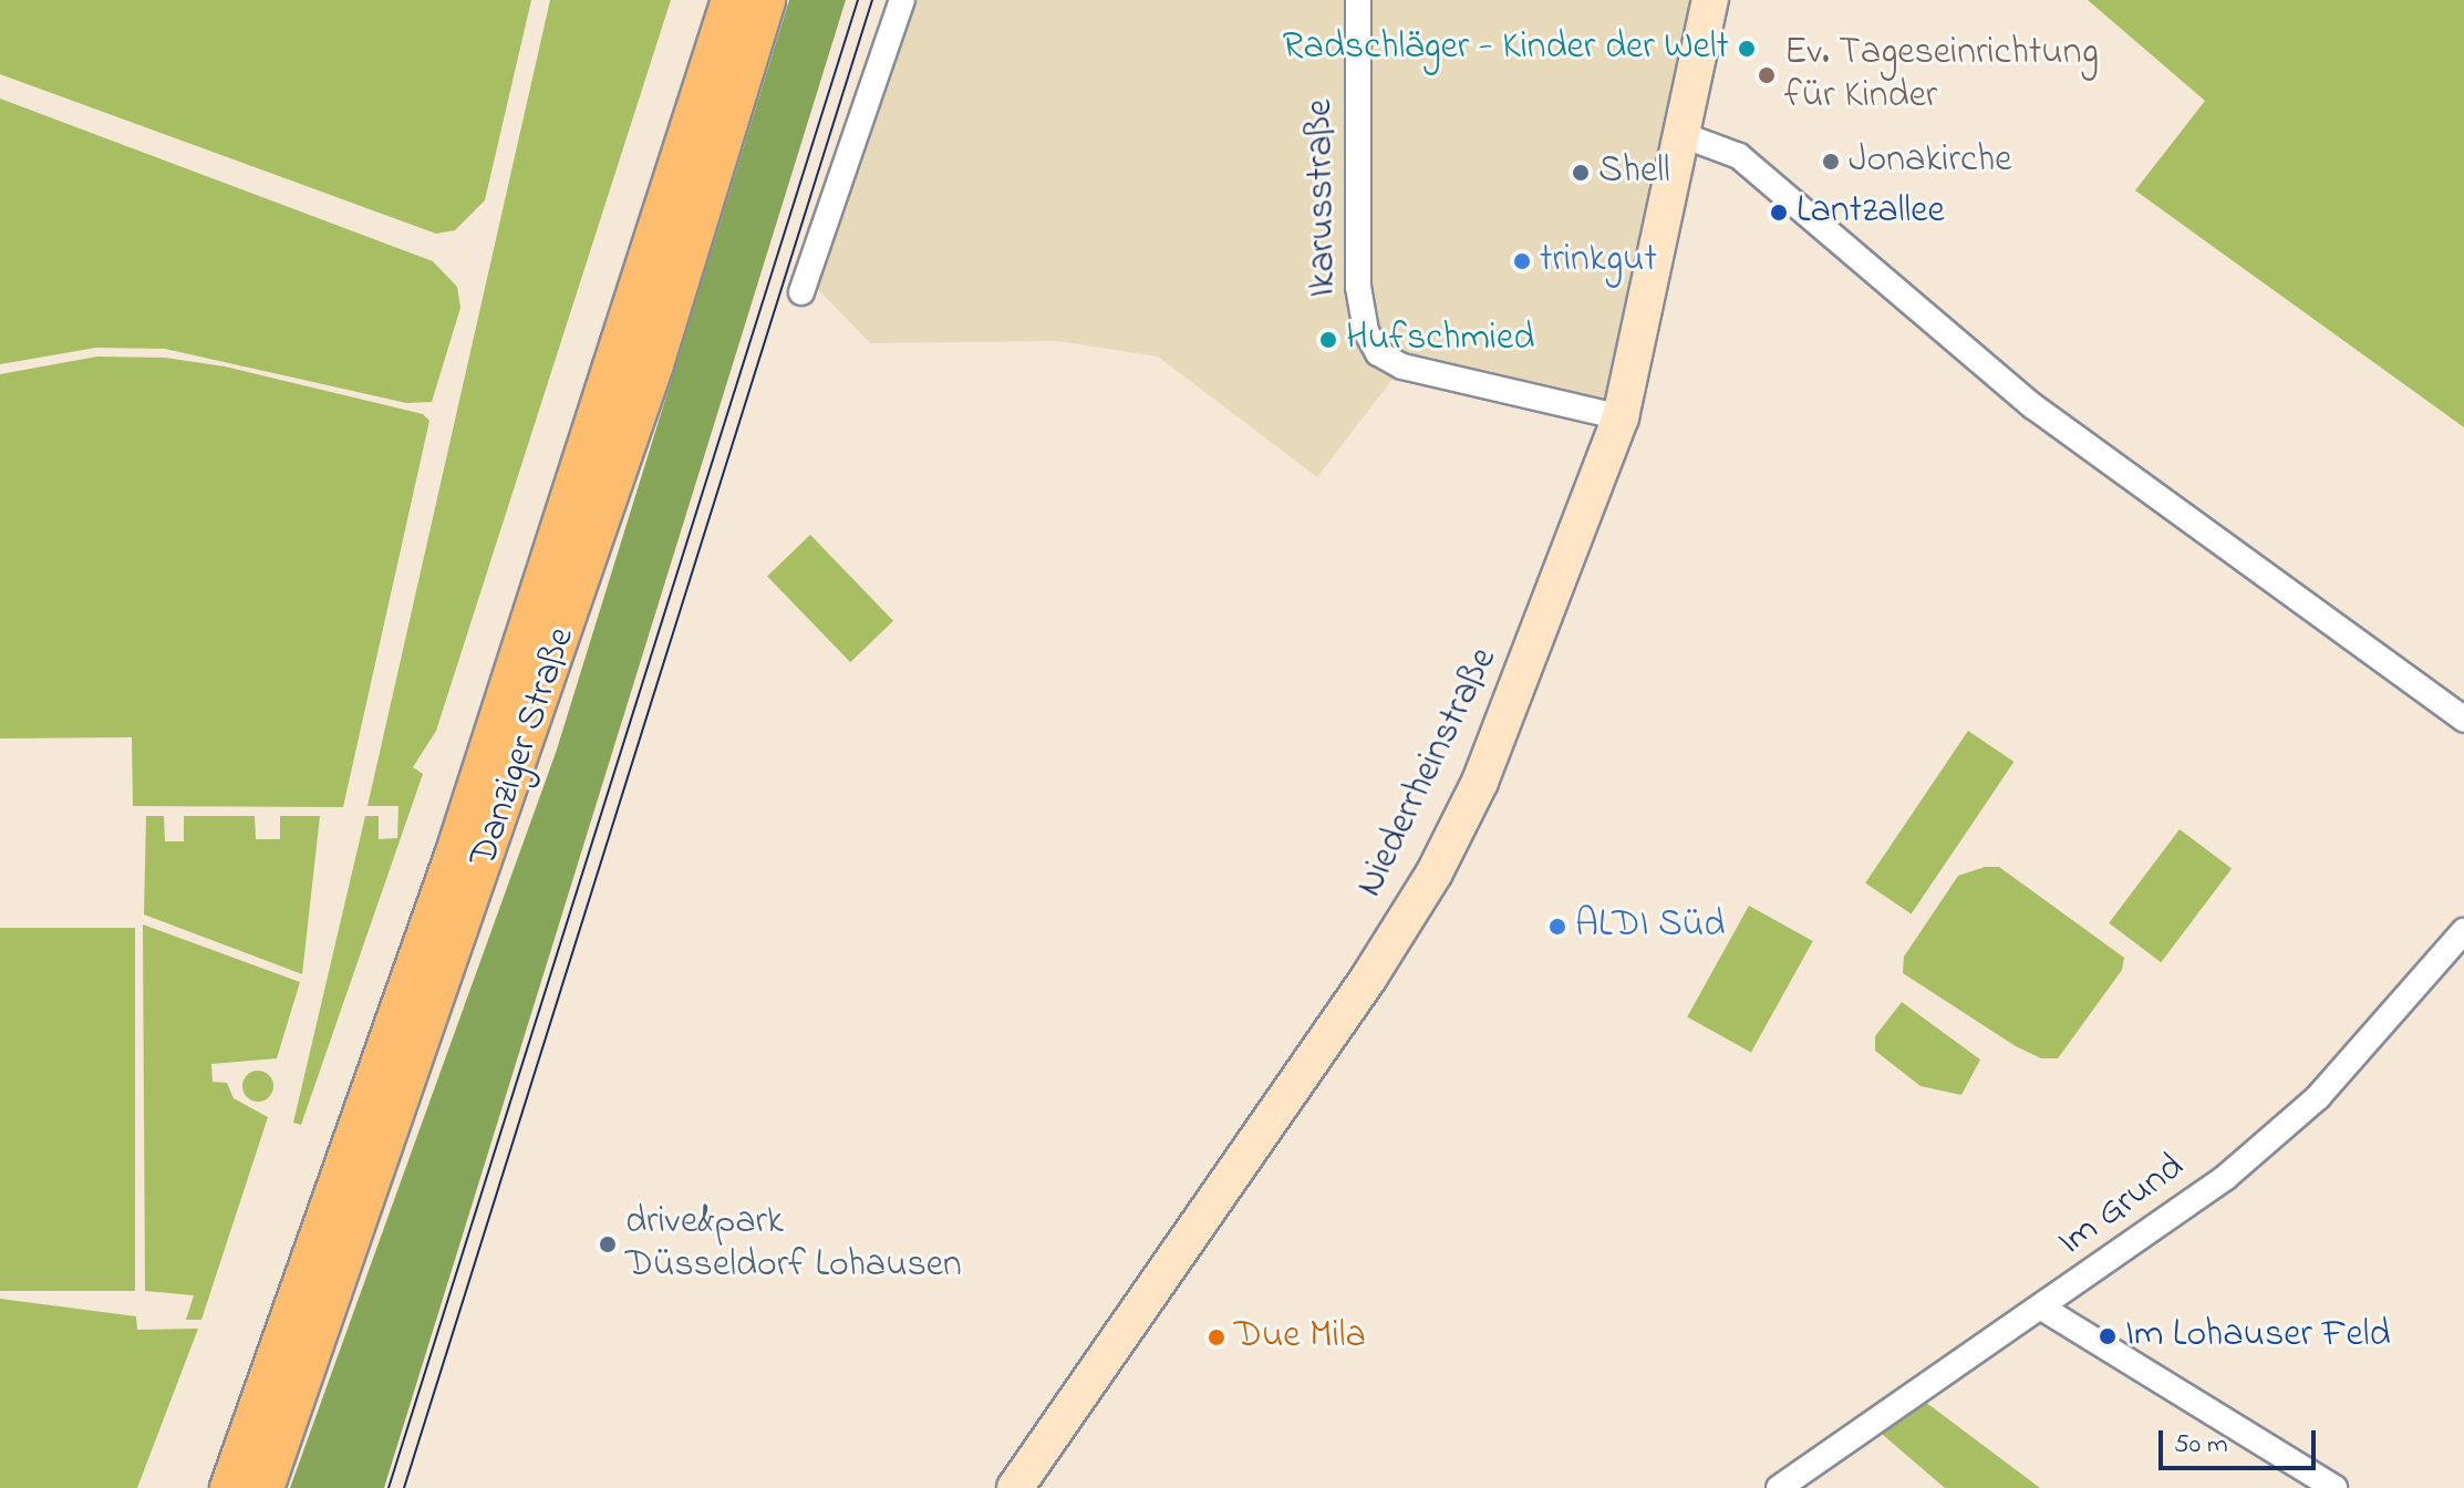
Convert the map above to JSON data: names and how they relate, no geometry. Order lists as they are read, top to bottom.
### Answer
{
  "streets": {
    "main road": ["Danziger Straße"],
    "street": ["Ikarusstraße", "Niederrheinstraße", "Im Grund"]
  },
  "crossings": [
    ["Ikarusstraße", "Niederrheinstraße"]
  ],
  "places": [
    "Radschläger - Kinder der Welt",
    "Ev. Tageseinrichtung für Kinder",
    "Jonakirche",
    "Shell",
    "Lantzallee",
    "trinkgut",
    "Hufschmied",
    "ALDI Süd",
    "drive&park Düsseldorf Lohausen",
    "Im Lohauser Feld",
    "Due Mila"
  ],
  "scale_bar": "50 m"
}
